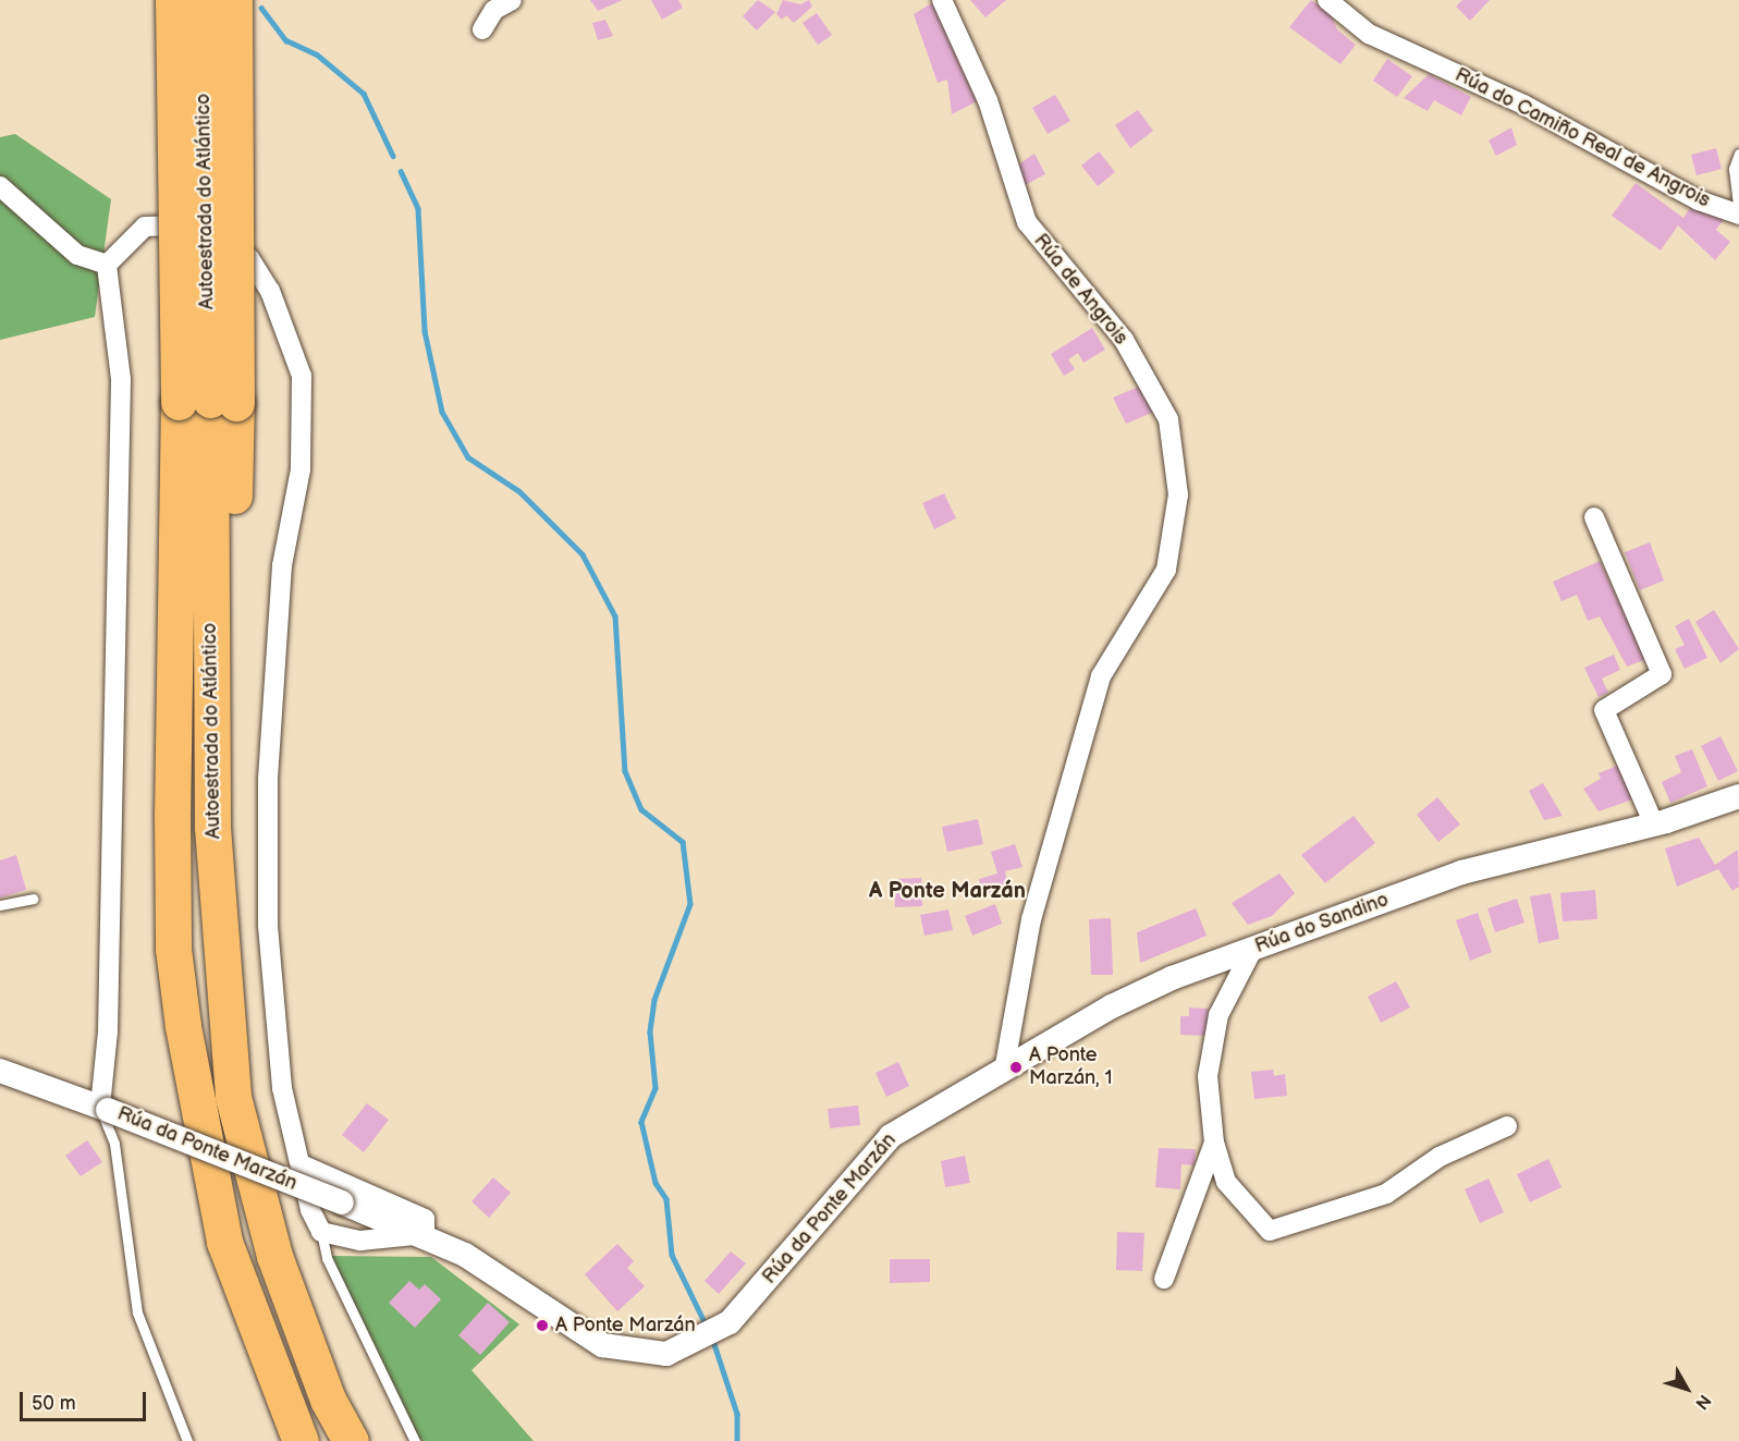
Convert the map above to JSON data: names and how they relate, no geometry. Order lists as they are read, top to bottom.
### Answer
{
  "streets": {
    "highway": ["Autoestrada do Atlántico"],
    "street": [
      "Rúa do Camiño Real de Angrois",
      "Rúa de Angrois",
      "Rúa do Sandino",
      "Rúa da Ponte Marzán"
    ]
  },
  "crossings": [
    ["Rúa de Angrois", "Rúa do Sandino"],
    ["Rúa de Angrois", "Rúa da Ponte Marzán"],
    ["Rúa do Sandino", "Rúa da Ponte Marzán"]
  ],
  "districts": ["A Ponte Marzán"],
  "places": ["A Ponte Marzán, 1", "A Ponte Marzán"],
  "scale_bar": "50 m",
  "north": "bottom right"
}
